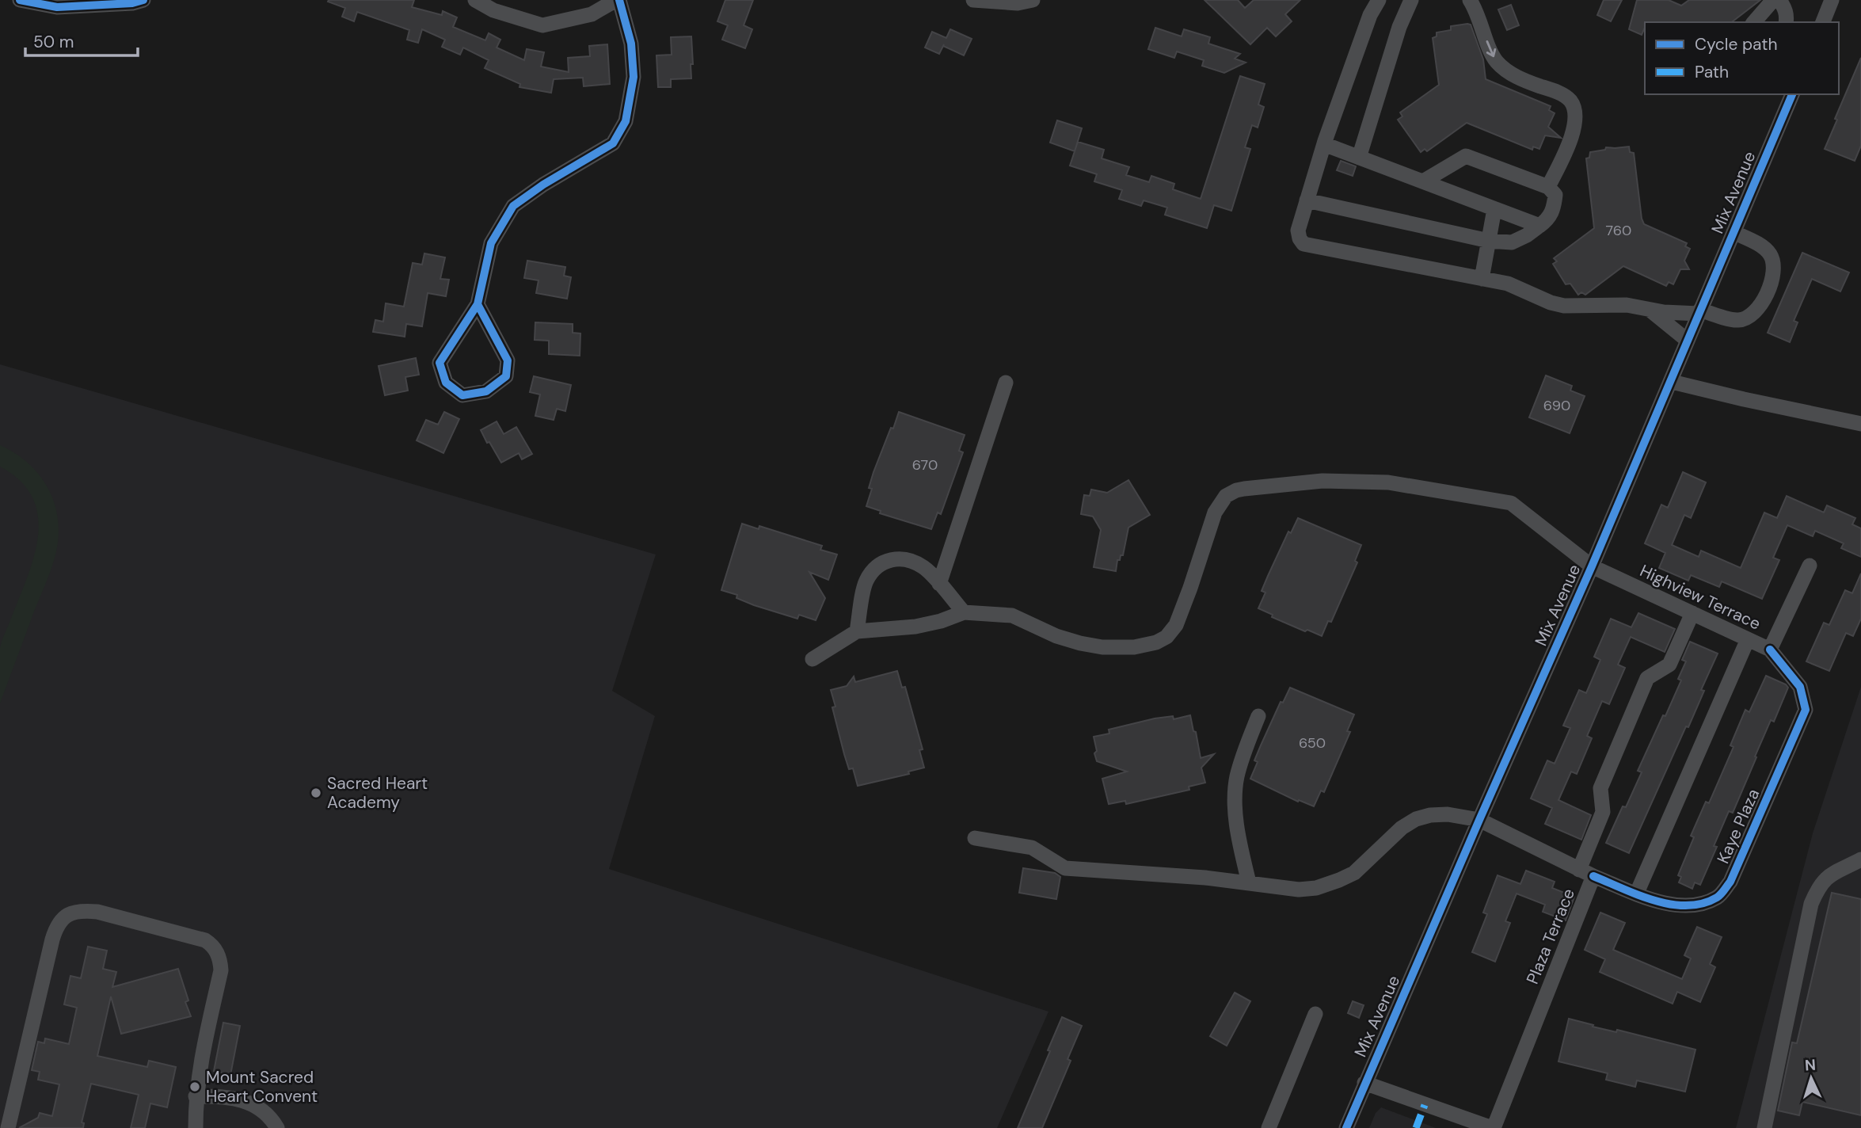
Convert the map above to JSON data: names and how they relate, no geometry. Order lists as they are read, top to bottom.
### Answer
{
  "streets": {
    "street": [
      "Mix Avenue",
      "Highview Terrace",
      "Kaye Plaza",
      "Plaza Terrace"
    ]
  },
  "crossings": [
    ["Mix Avenue", "Highview Terrace"],
    ["Mix Avenue", "Plaza Terrace"],
    ["Highview Terrace", "Kaye Plaza"],
    ["Kaye Plaza", "Plaza Terrace"]
  ],
  "places": ["Sacred Heart Academy", "Mount Sacred Heart Convent"],
  "house_numbers": [
    "760",
    "690",
    "670",
    "650"
  ],
  "legend": ["Cycle path", "Path"],
  "scale_bar": "50 m",
  "north": "top"
}
